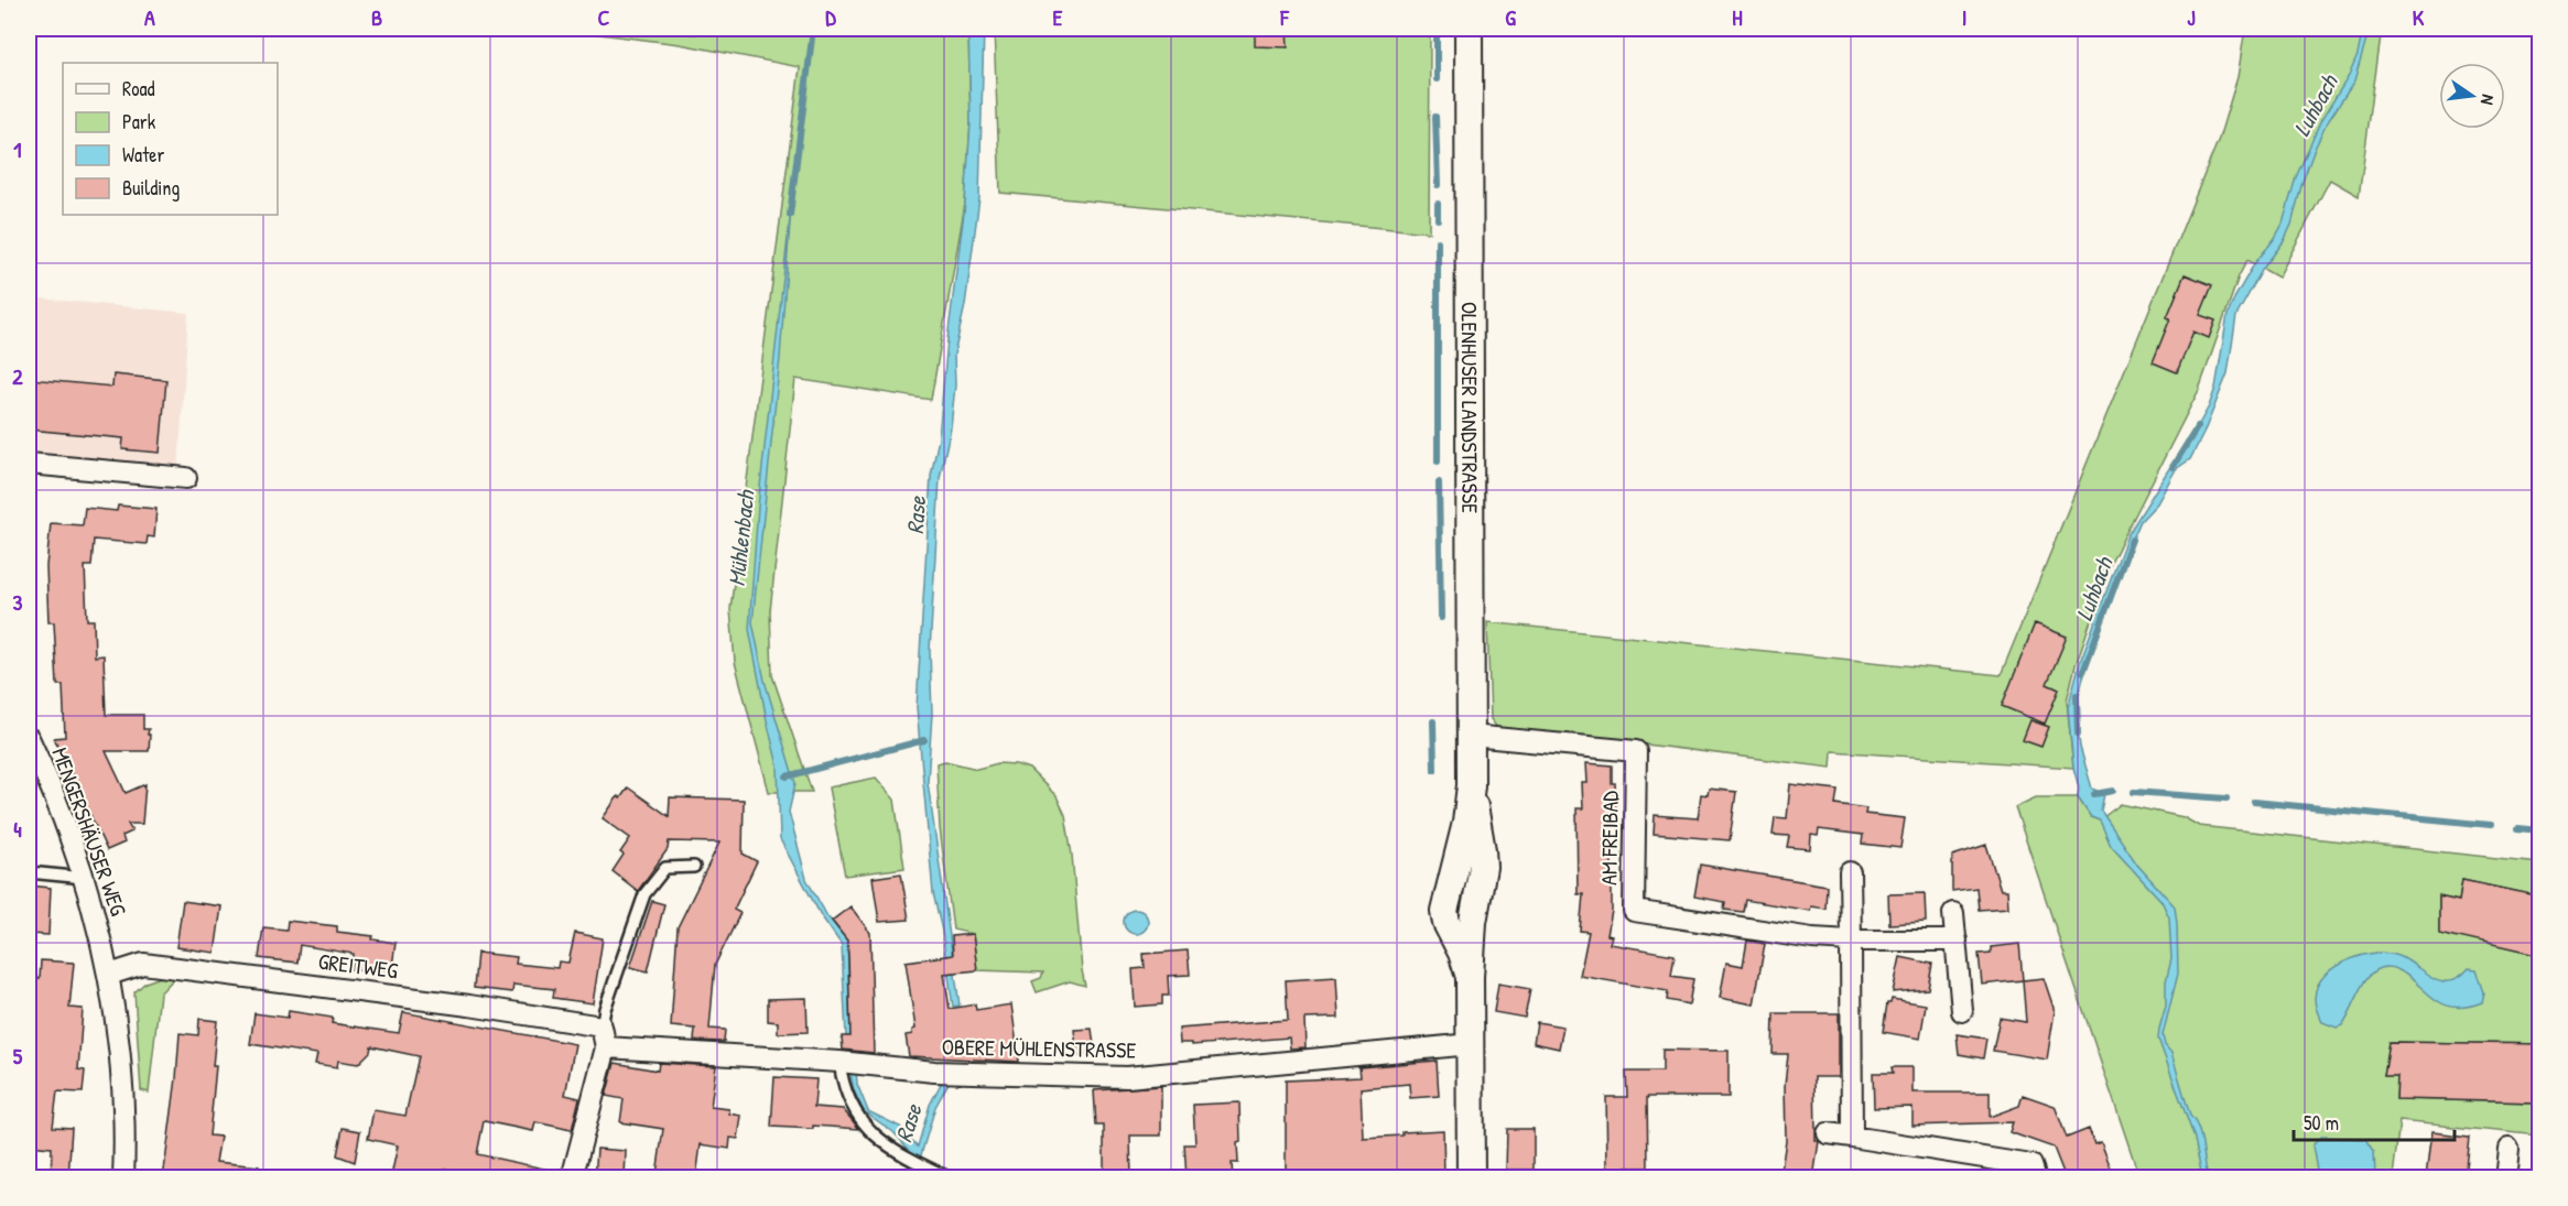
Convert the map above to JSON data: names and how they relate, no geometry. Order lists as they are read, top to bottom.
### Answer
{
  "streets": {
    "street": [
      "OLENHUSER LANDSTRASSE",
      "MENGERSHÄUSER WEG",
      "AM FREIBAD",
      "GREITWEG",
      "OBERE MÜHLENSTRASSE"
    ]
  },
  "crossings": [
    ["OLENHUSER LANDSTRASSE", "AM FREIBAD"],
    ["OLENHUSER LANDSTRASSE", "OBERE MÜHLENSTRASSE"],
    ["MENGERSHÄUSER WEG", "GREITWEG"]
  ],
  "water": ["Luhbach", "Rase", "Mühlenbach"],
  "legend": [
    "Road",
    "Park",
    "Water",
    "Building"
  ],
  "scale_bar": "50 m",
  "north": "right",
  "grid": {
    "columns": [
      "A",
      "B",
      "C",
      "D",
      "E",
      "F",
      "G",
      "H",
      "I",
      "J",
      "K"
    ],
    "rows": [
      "1",
      "2",
      "3",
      "4",
      "5"
    ]
  }
}
